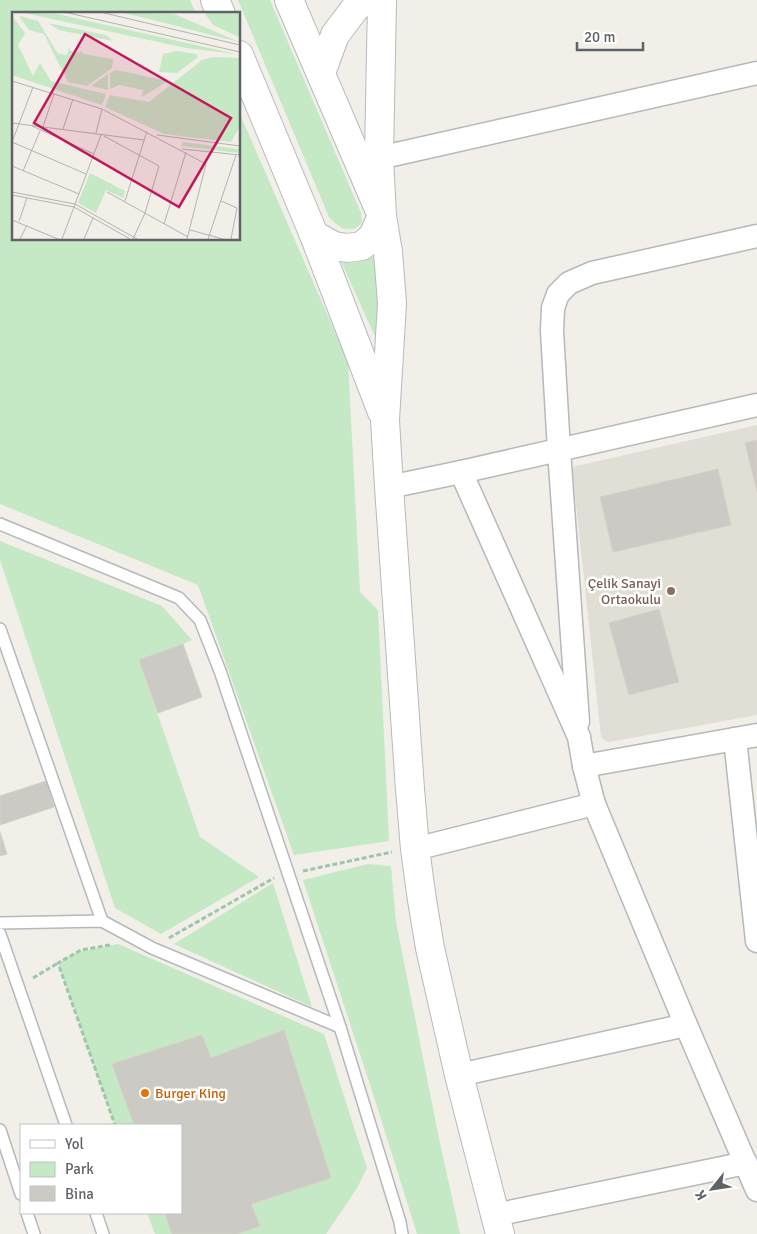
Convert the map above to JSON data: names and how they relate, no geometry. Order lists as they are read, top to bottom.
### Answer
{
  "places": ["Çelik Sanayi Ortaokulu", "Burger King"],
  "legend": ["Yol", "Park", "Bina"],
  "scale_bar": "20 m",
  "north": "bottom left"
}
